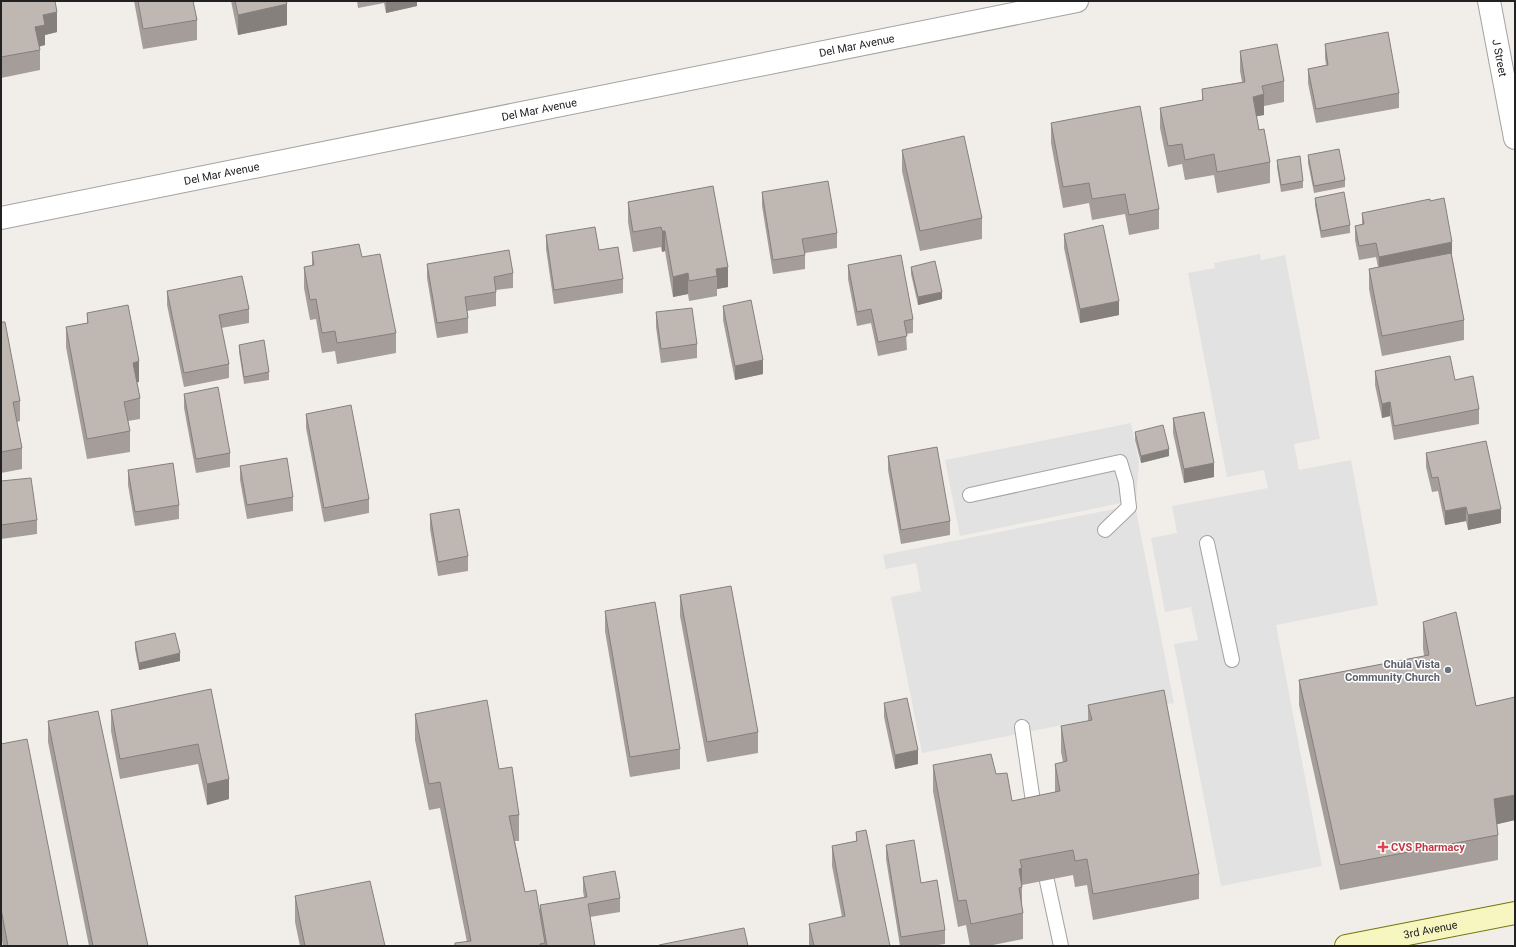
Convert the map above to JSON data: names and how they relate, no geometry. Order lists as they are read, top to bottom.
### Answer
{
  "streets": {
    "main road": ["3rd Avenue"],
    "street": ["Del Mar Avenue", "J Street"]
  },
  "places": {
    "other": ["Chula Vista Community Church"],
    "health": ["CVS Pharmacy"]
  }
}
